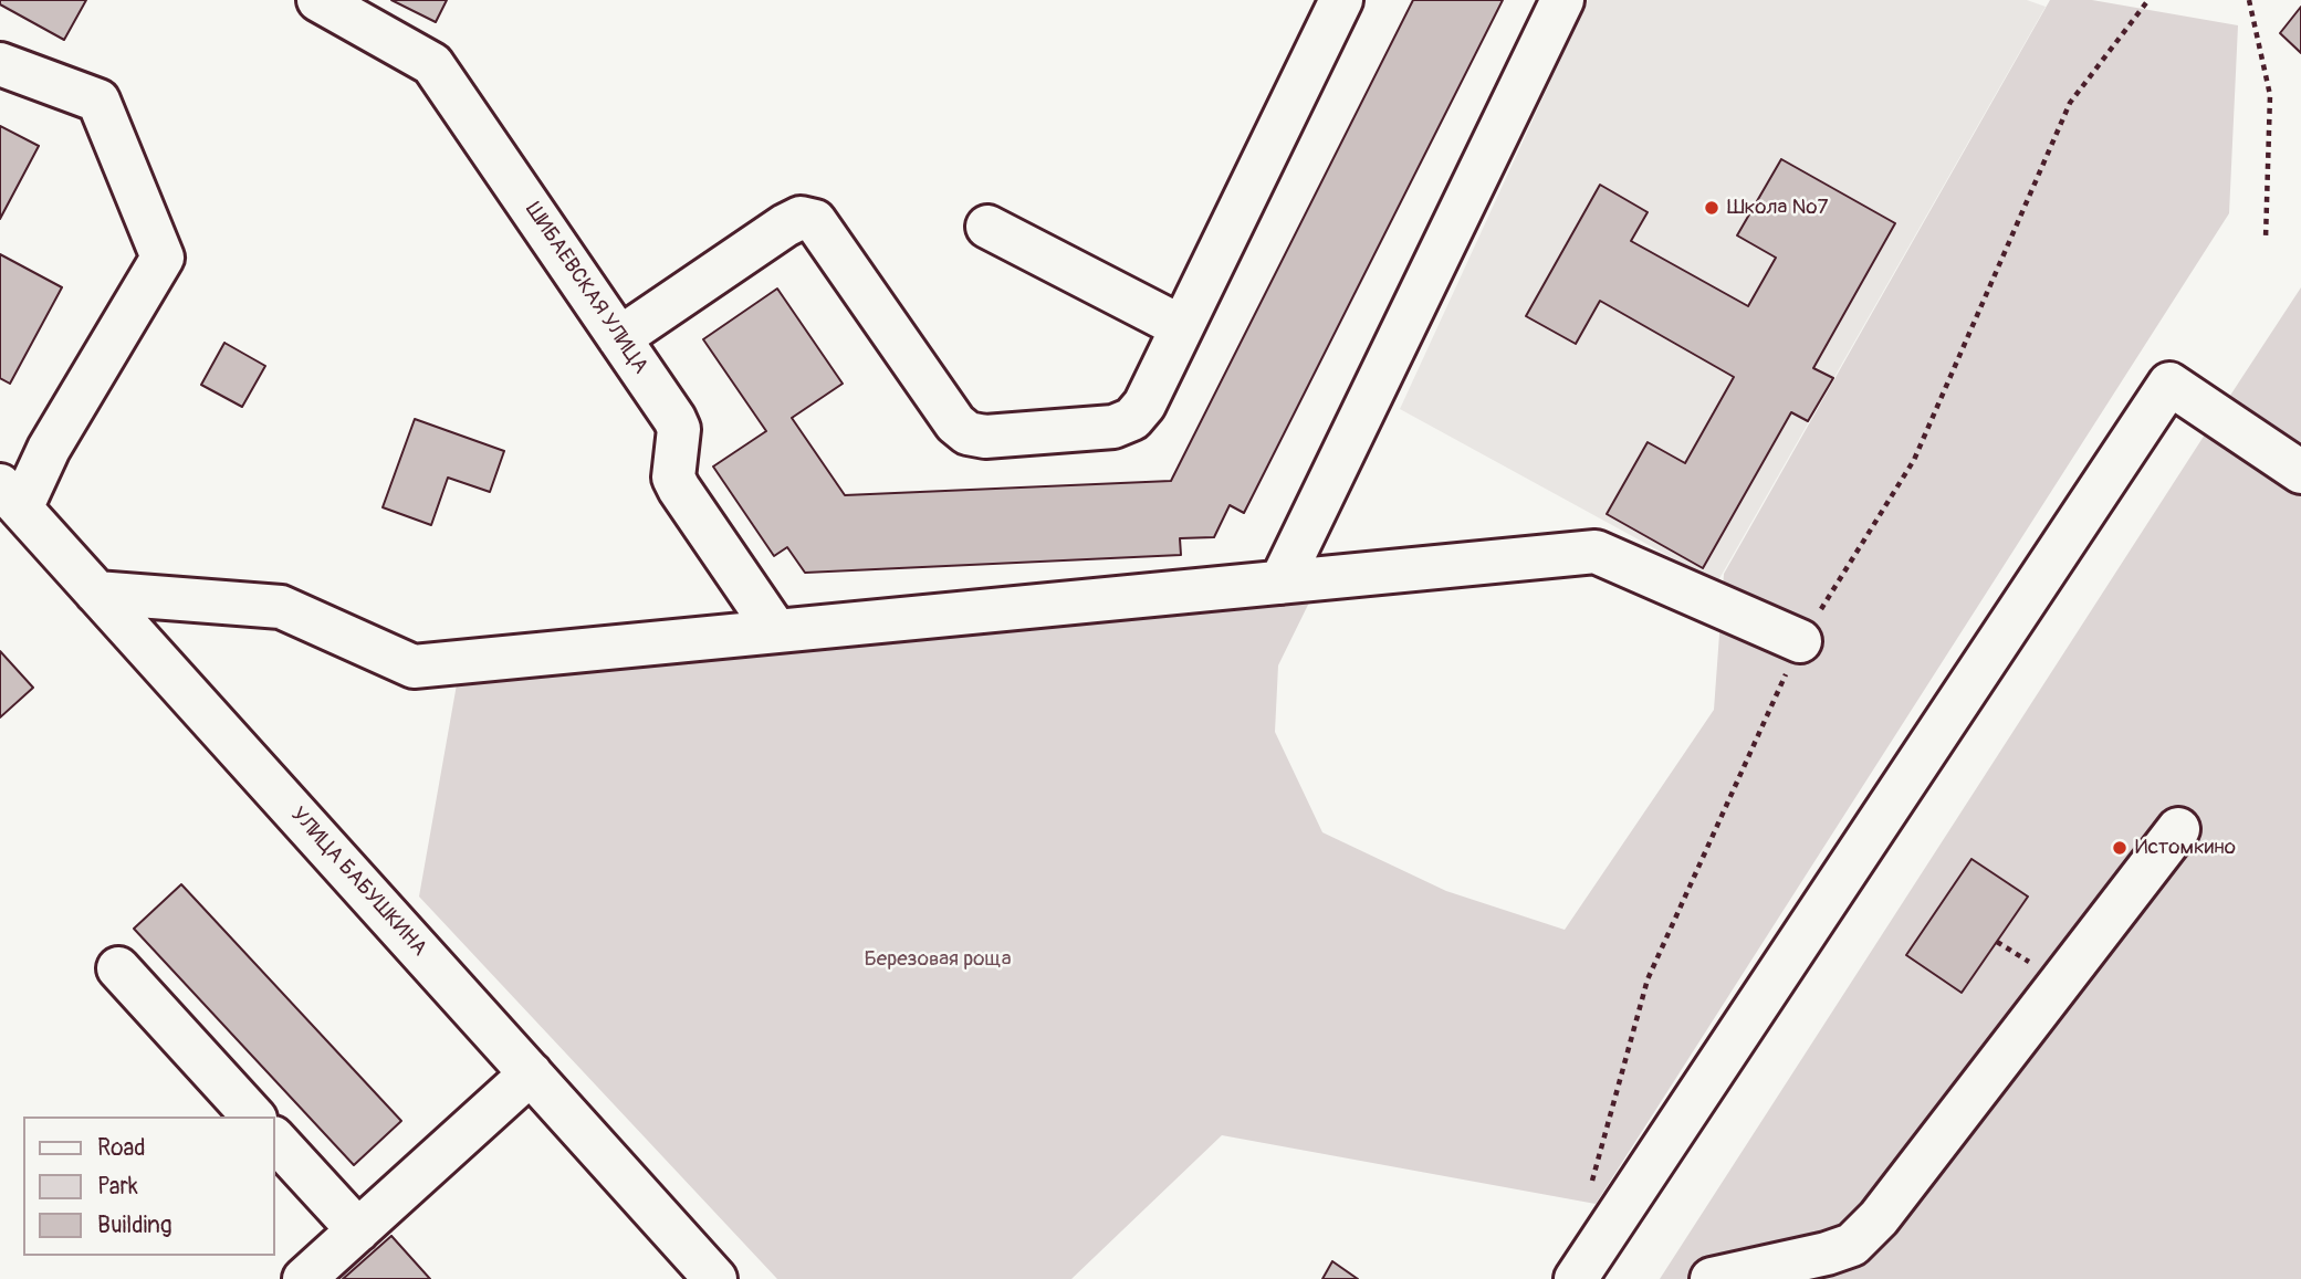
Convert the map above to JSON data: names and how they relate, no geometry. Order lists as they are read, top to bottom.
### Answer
{
  "streets": {
    "street": ["ШИБАЕВСКАЯ УЛИЦА", "УЛИЦА БАБУШКИНА"]
  },
  "parks": ["Березовая роща"],
  "places": ["Школа №7", "Истомкино"],
  "legend": ["Road", "Park", "Building"]
}
